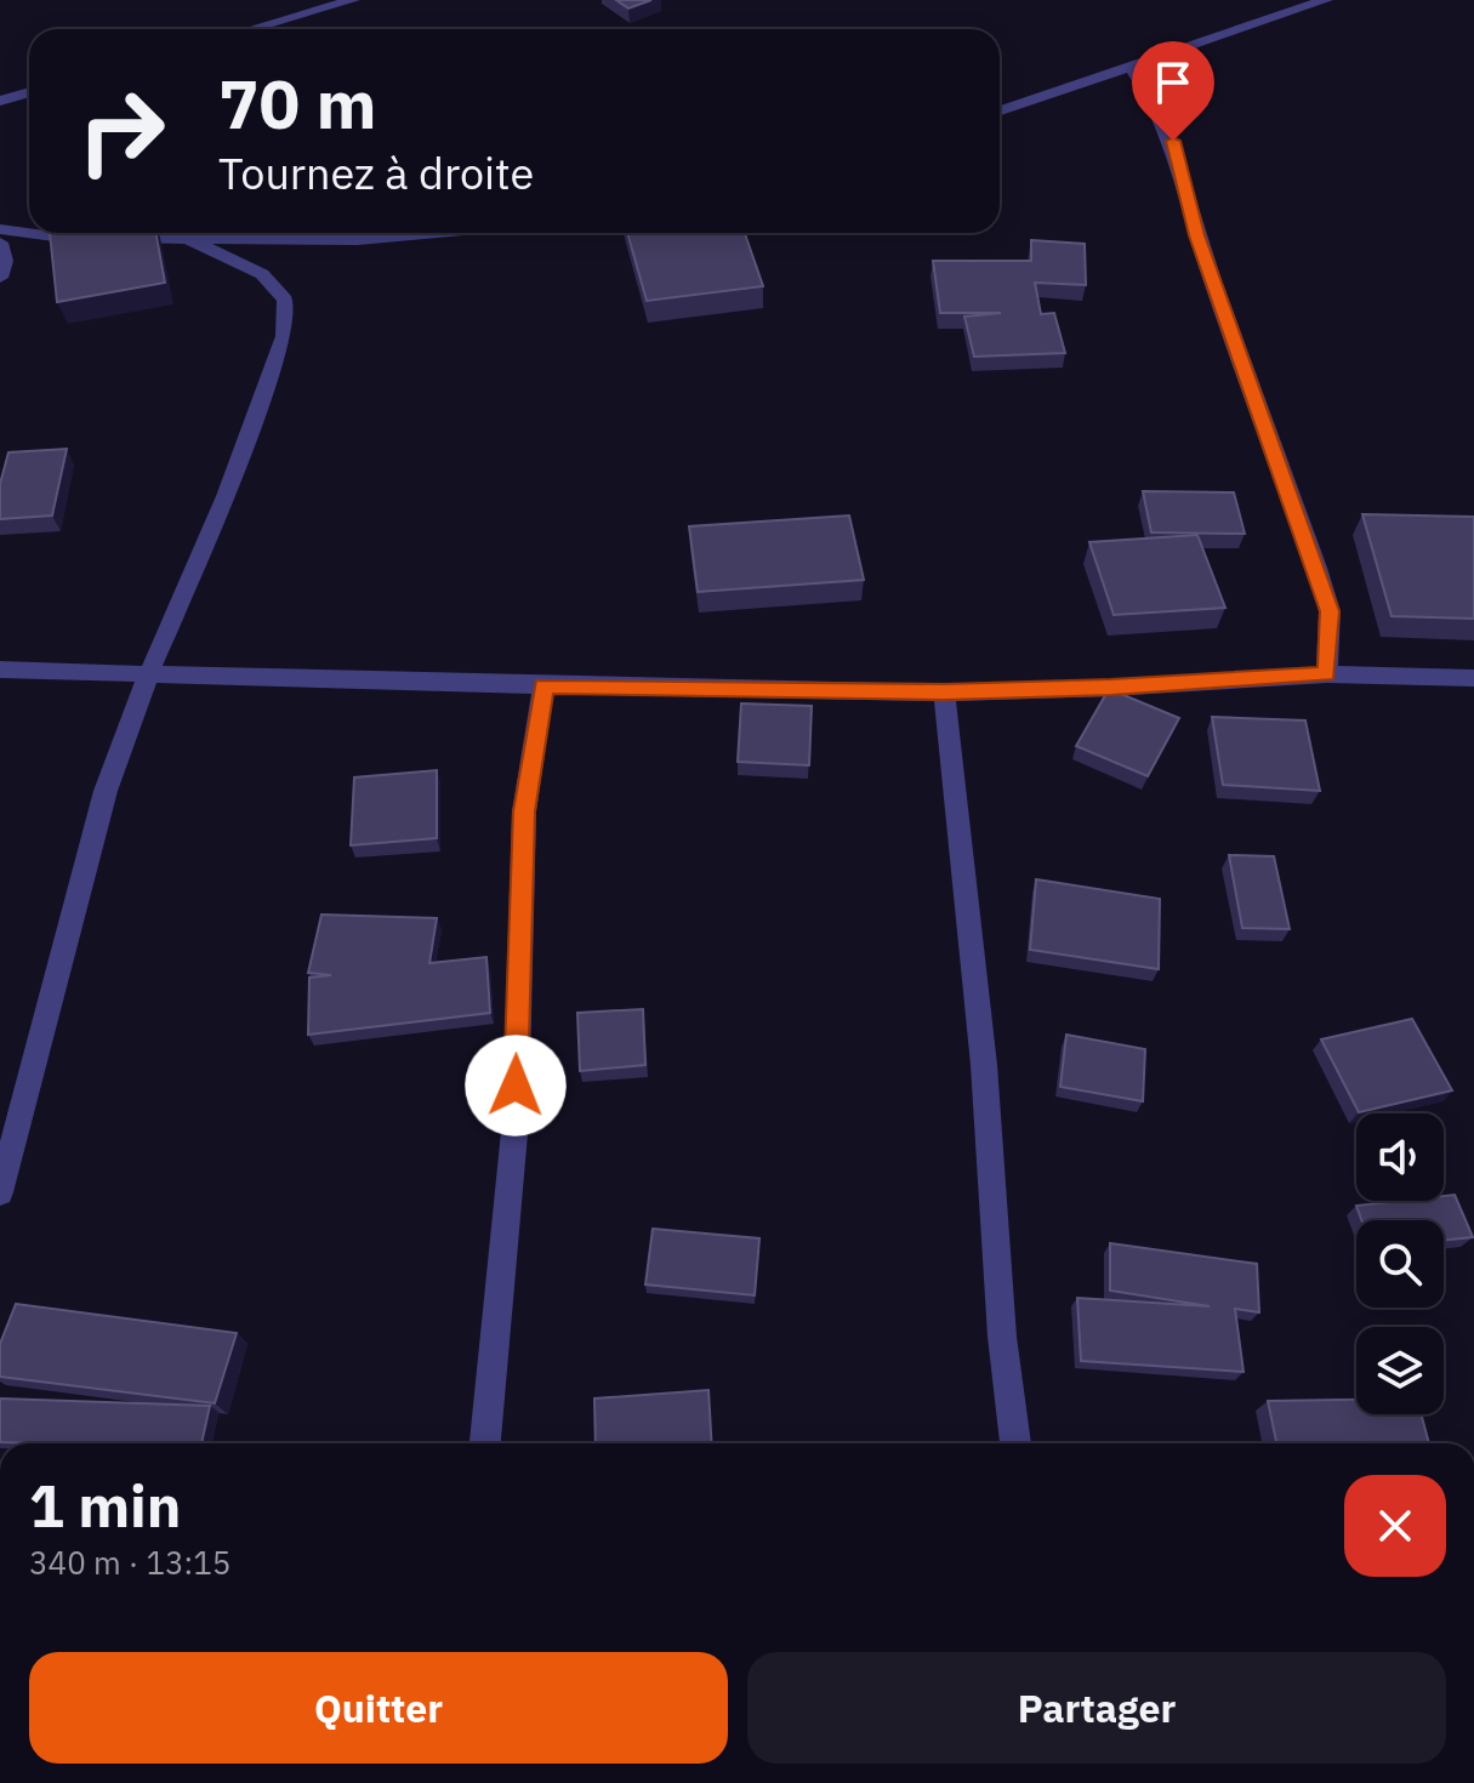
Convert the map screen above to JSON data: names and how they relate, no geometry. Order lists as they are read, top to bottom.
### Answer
{
  "page": {
    "turn": ["70 m", "Tournez à droite"],
    "heading": ["1 min", "340 m · 13:15"],
    "buttons": ["Quitter", "Partager"]
  }
}
